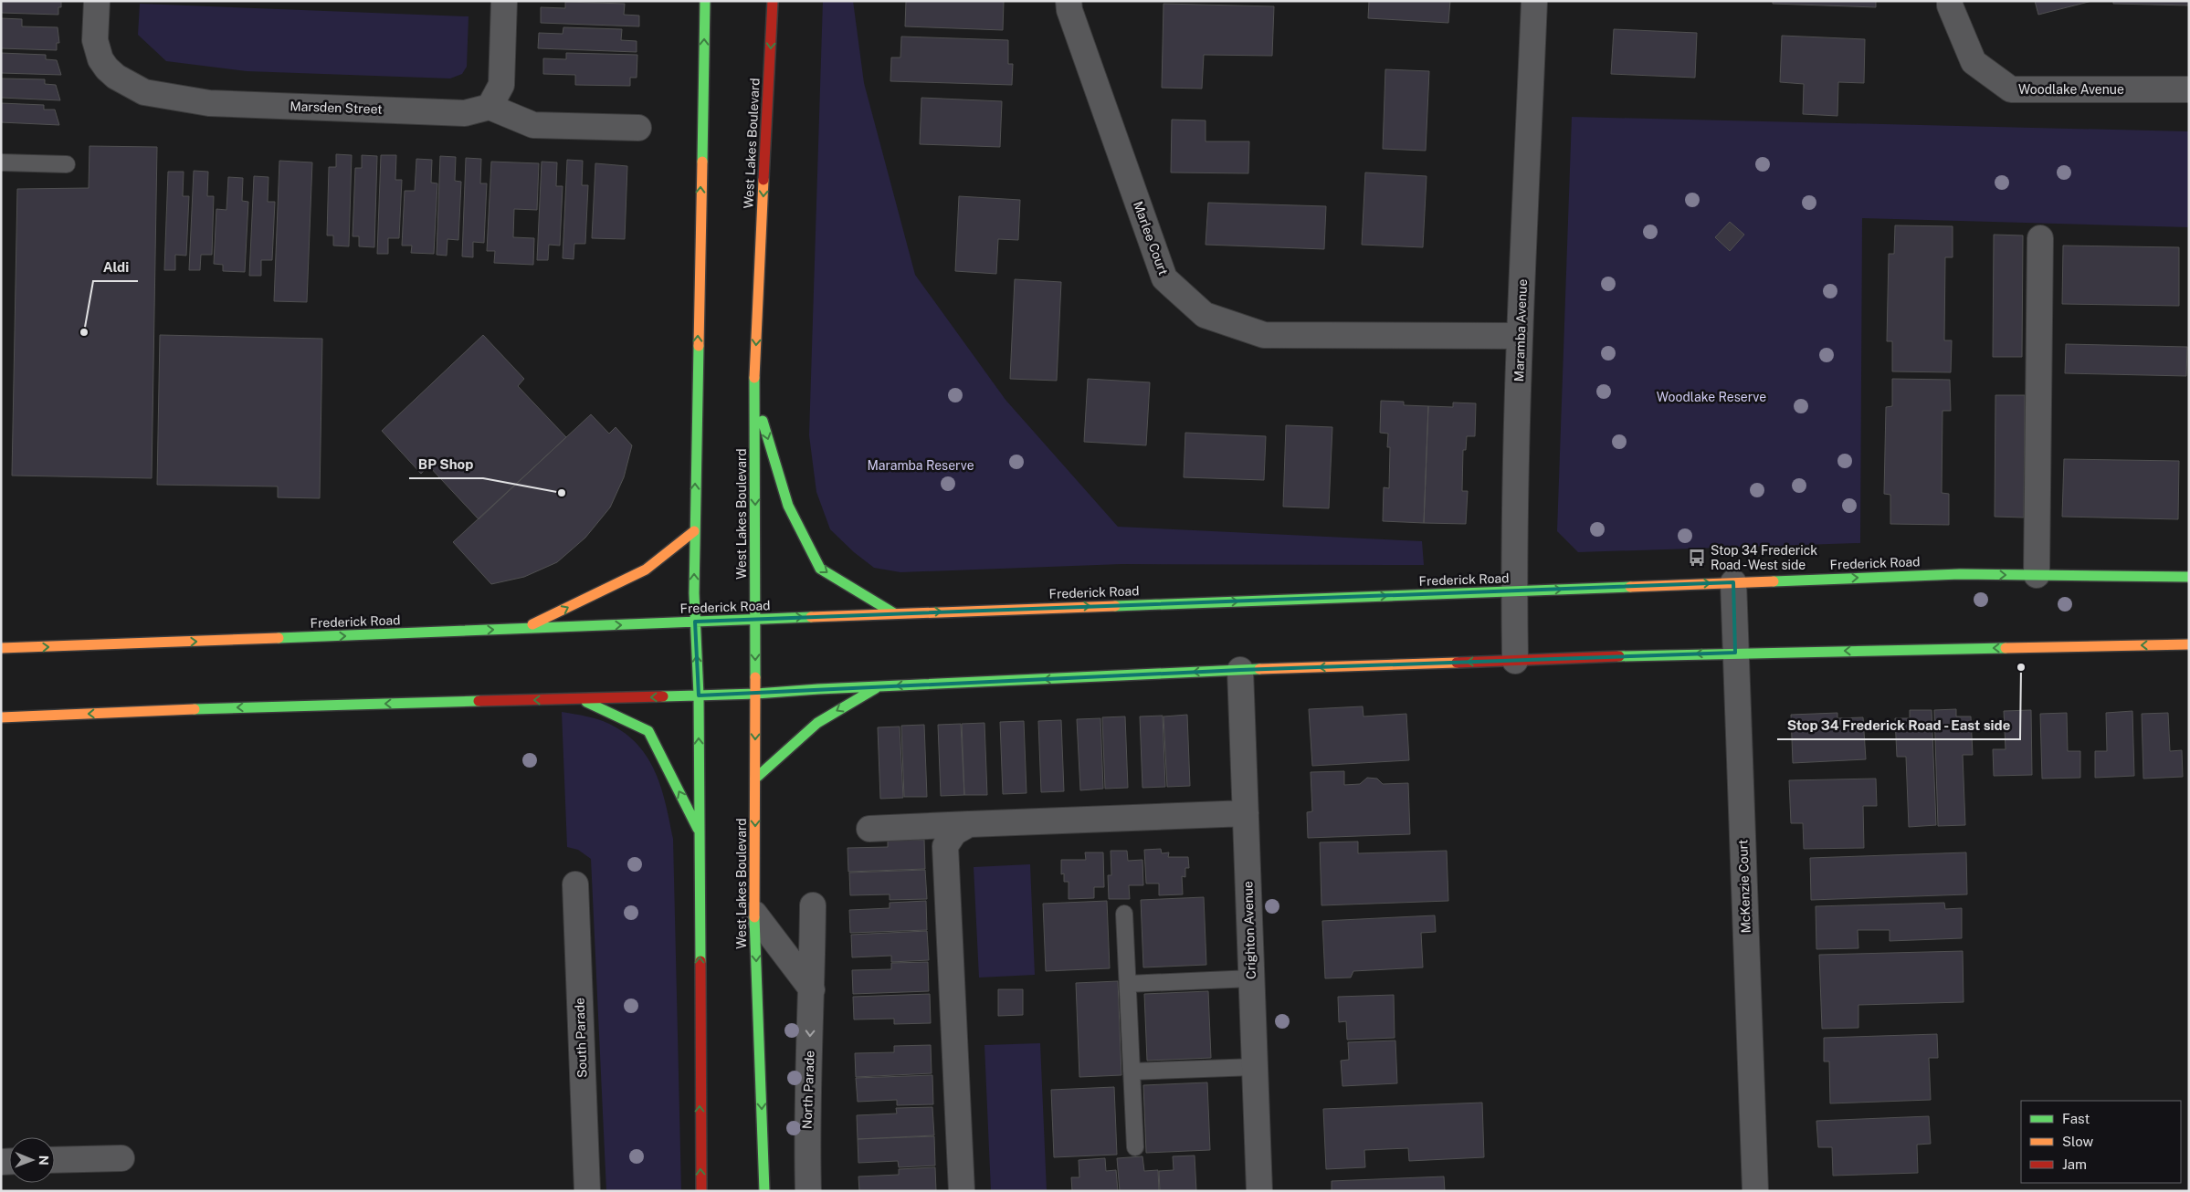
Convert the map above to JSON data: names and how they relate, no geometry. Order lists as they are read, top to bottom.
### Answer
{
  "streets": {
    "main road": ["West Lakes Boulevard", "Frederick Road"],
    "street": [
      "Woodlake Avenue",
      "Marsden Street",
      "Marlee Court",
      "Maramba Avenue",
      "McKenzie Court",
      "Crighton Avenue",
      "South Parade",
      "North Parade"
    ]
  },
  "crossings": [
    ["West Lakes Boulevard", "Frederick Road"],
    ["Marlee Court", "Maramba Avenue"],
    ["Maramba Avenue", "Frederick Road"],
    ["Frederick Road", "McKenzie Court"]
  ],
  "parks": ["Woodlake Reserve", "Maramba Reserve"],
  "places": {
    "other": ["Aldi", "BP Shop", "Stop 34 Frederick Road - East side"],
    "bus stop": ["Stop 34 Frederick Road - West side"]
  },
  "legend": ["Fast", "Slow", "Jam"],
  "north": "right"
}
